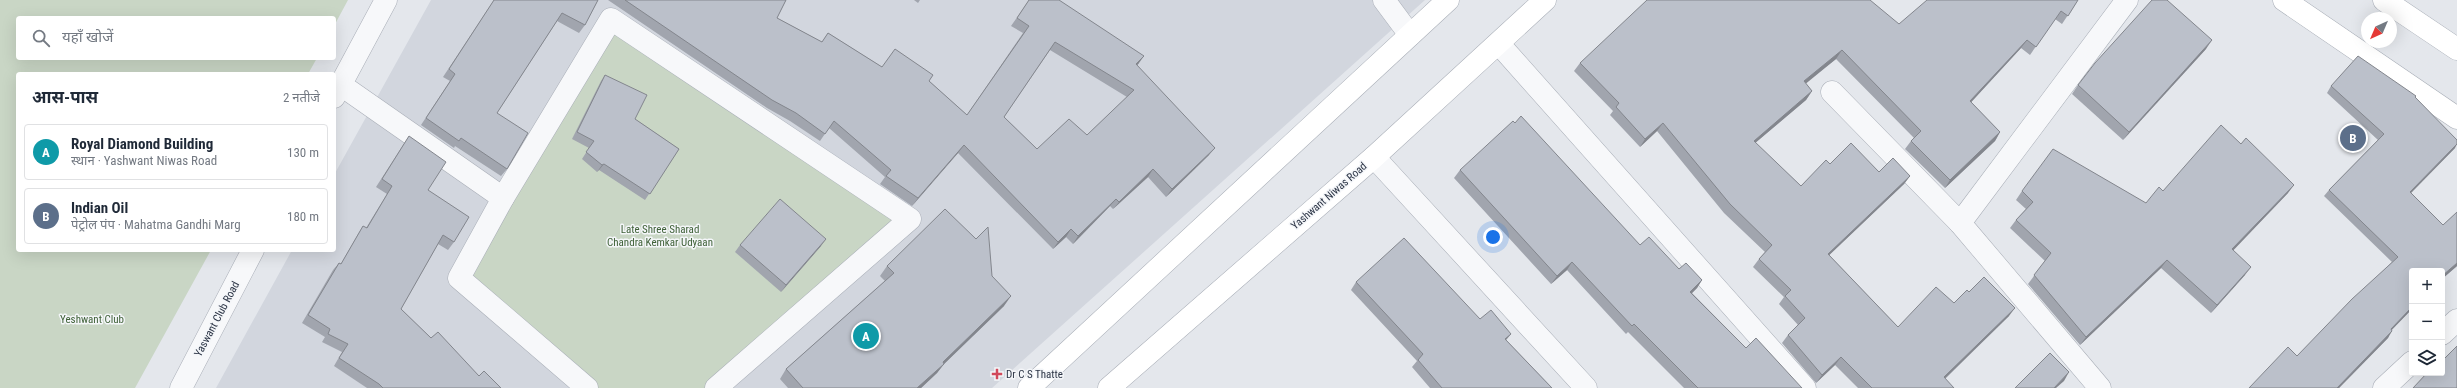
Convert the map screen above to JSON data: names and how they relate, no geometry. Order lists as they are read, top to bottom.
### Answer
{
  "streets": {
    "main road": ["Yashwant Niwas Road"],
    "street": ["Yaswant Club Road"]
  },
  "parks": ["Late Shree Sharad Chandra Kemkar Udyaan", "Yeshwant Club"],
  "places": {
    "health": ["Dr C S Thatte"]
  },
  "north": "bottom left",
  "page": {
    "search": "यहाँ खोजें",
    "heading": ["आस-पास", "2 नतीजे"],
    "pins": ["B", "A"],
    "list": [
      {
        "mark": "A",
        "name": "Royal Diamond Building",
        "note": "स्थान · Yashwant Niwas Road",
        "value": "130 m"
      },
      {
        "mark": "B",
        "name": "Indian Oil",
        "note": "पेट्रोल पंप · Mahatma Gandhi Marg",
        "value": "180 m"
      }
    ],
    "map_buttons": ["+", "−"]
  }
}
